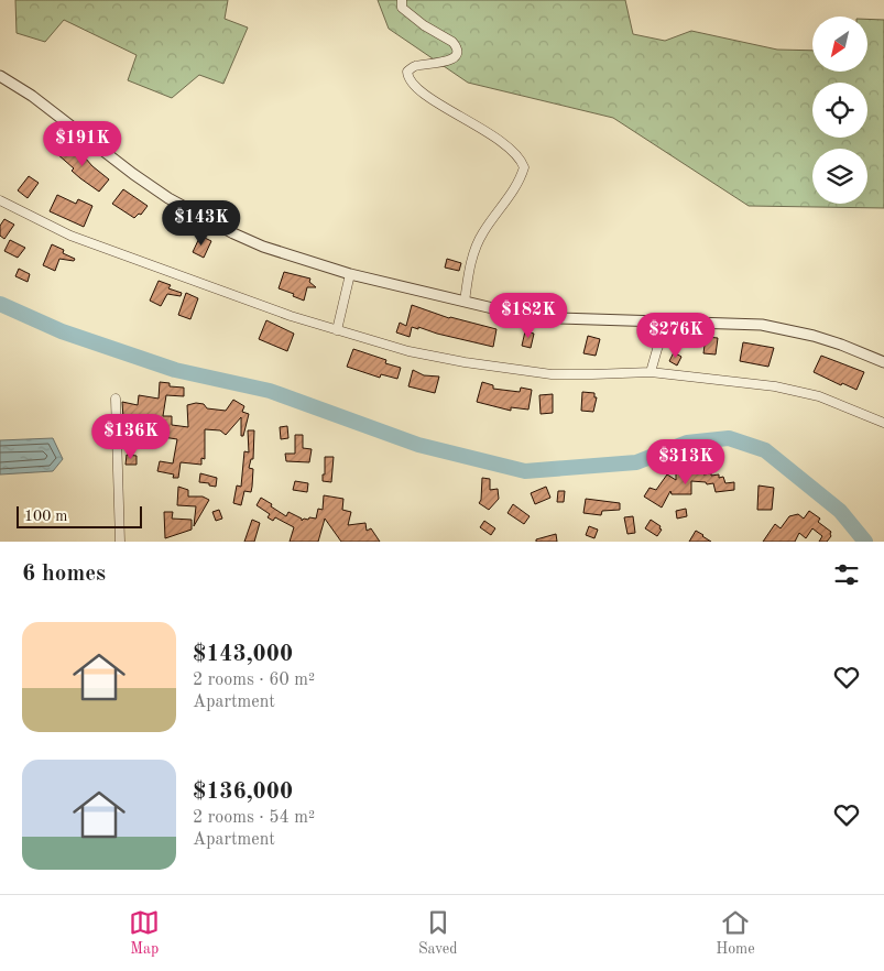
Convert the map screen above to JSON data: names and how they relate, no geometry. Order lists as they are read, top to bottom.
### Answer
{
  "scale_bar": "100 m",
  "north": "bottom left",
  "page": {
    "price": [
      "$191K",
      "$143K",
      "$182K",
      "$276K",
      "$136K",
      "$313K"
    ],
    "scale": "100 m",
    "heading": "6 homes",
    "list": [
      {
        "name": "$143,000",
        "note": "2 rooms · 60 m² · Apartment"
      },
      {
        "name": "$136,000",
        "note": "2 rooms · 54 m² · Apartment"
      }
    ],
    "tabs": ["Map", "Saved", "Home"]
  }
}
